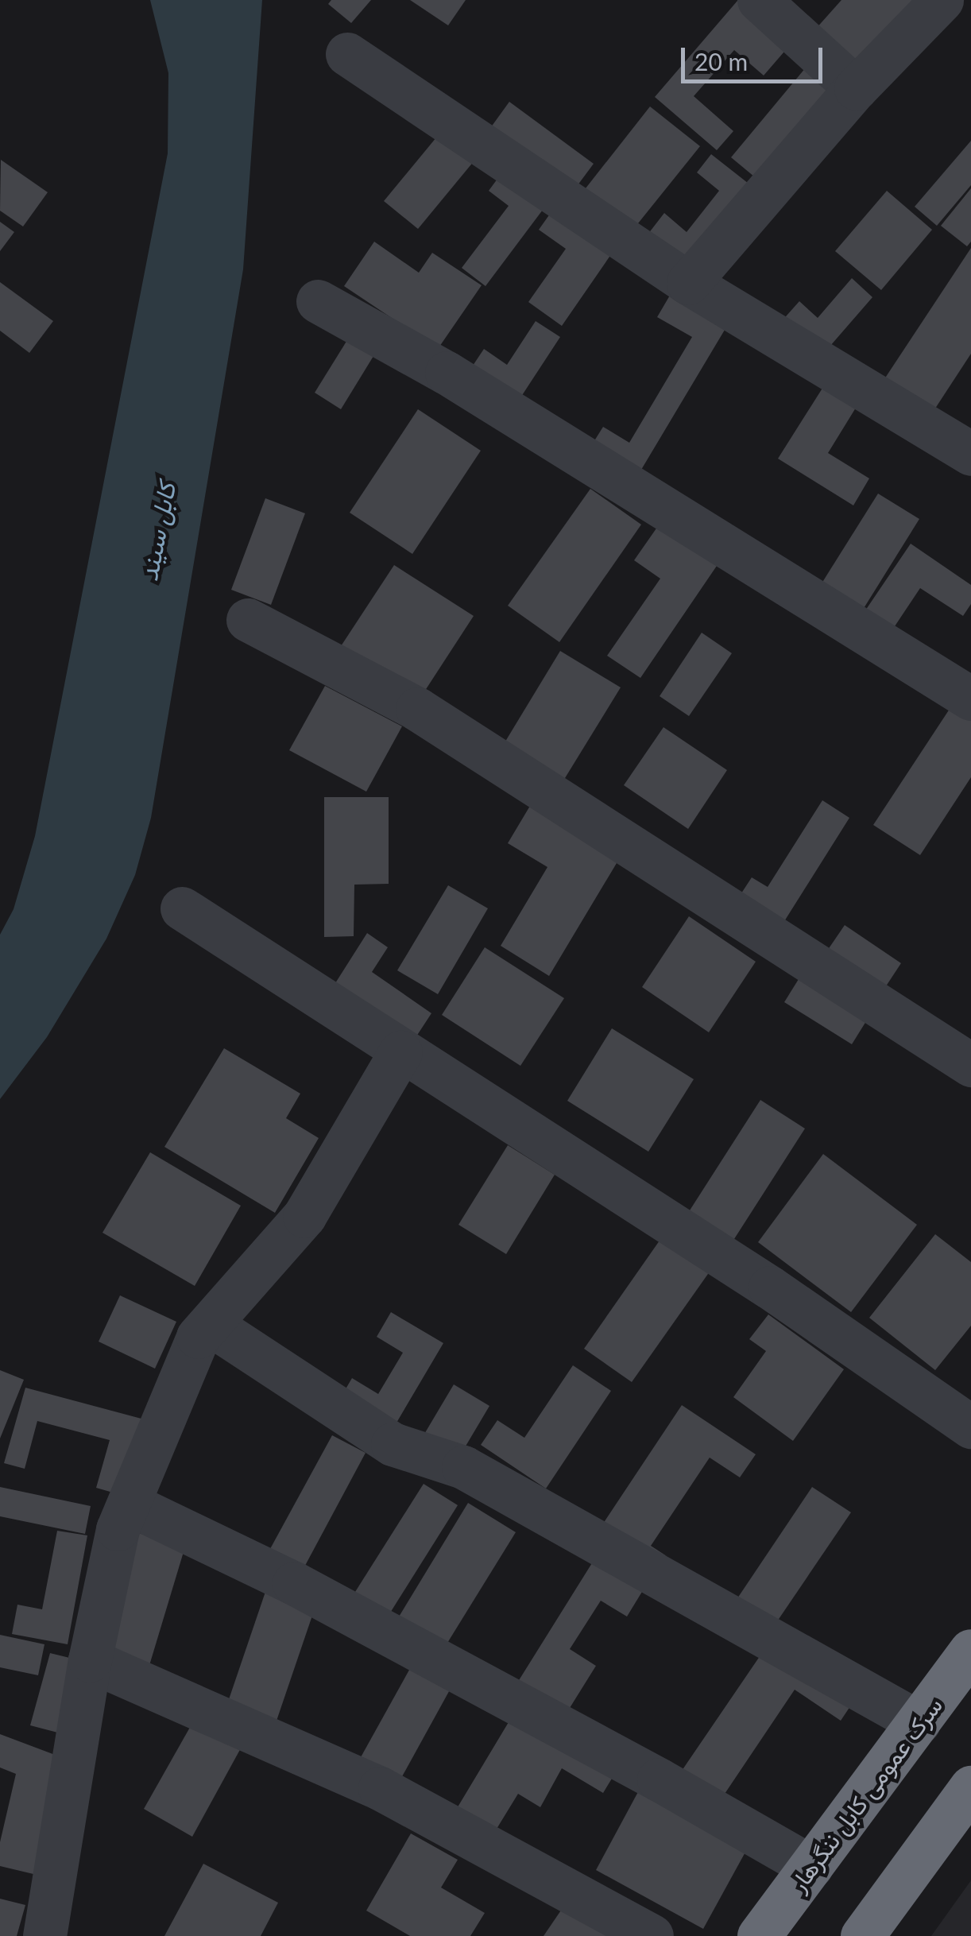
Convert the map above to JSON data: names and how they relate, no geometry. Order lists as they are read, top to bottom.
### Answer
{
  "streets": {
    "highway": ["سرک عمومی کابل ننگرهار"]
  },
  "water": ["کابل سيند"],
  "scale_bar": "20 m"
}
